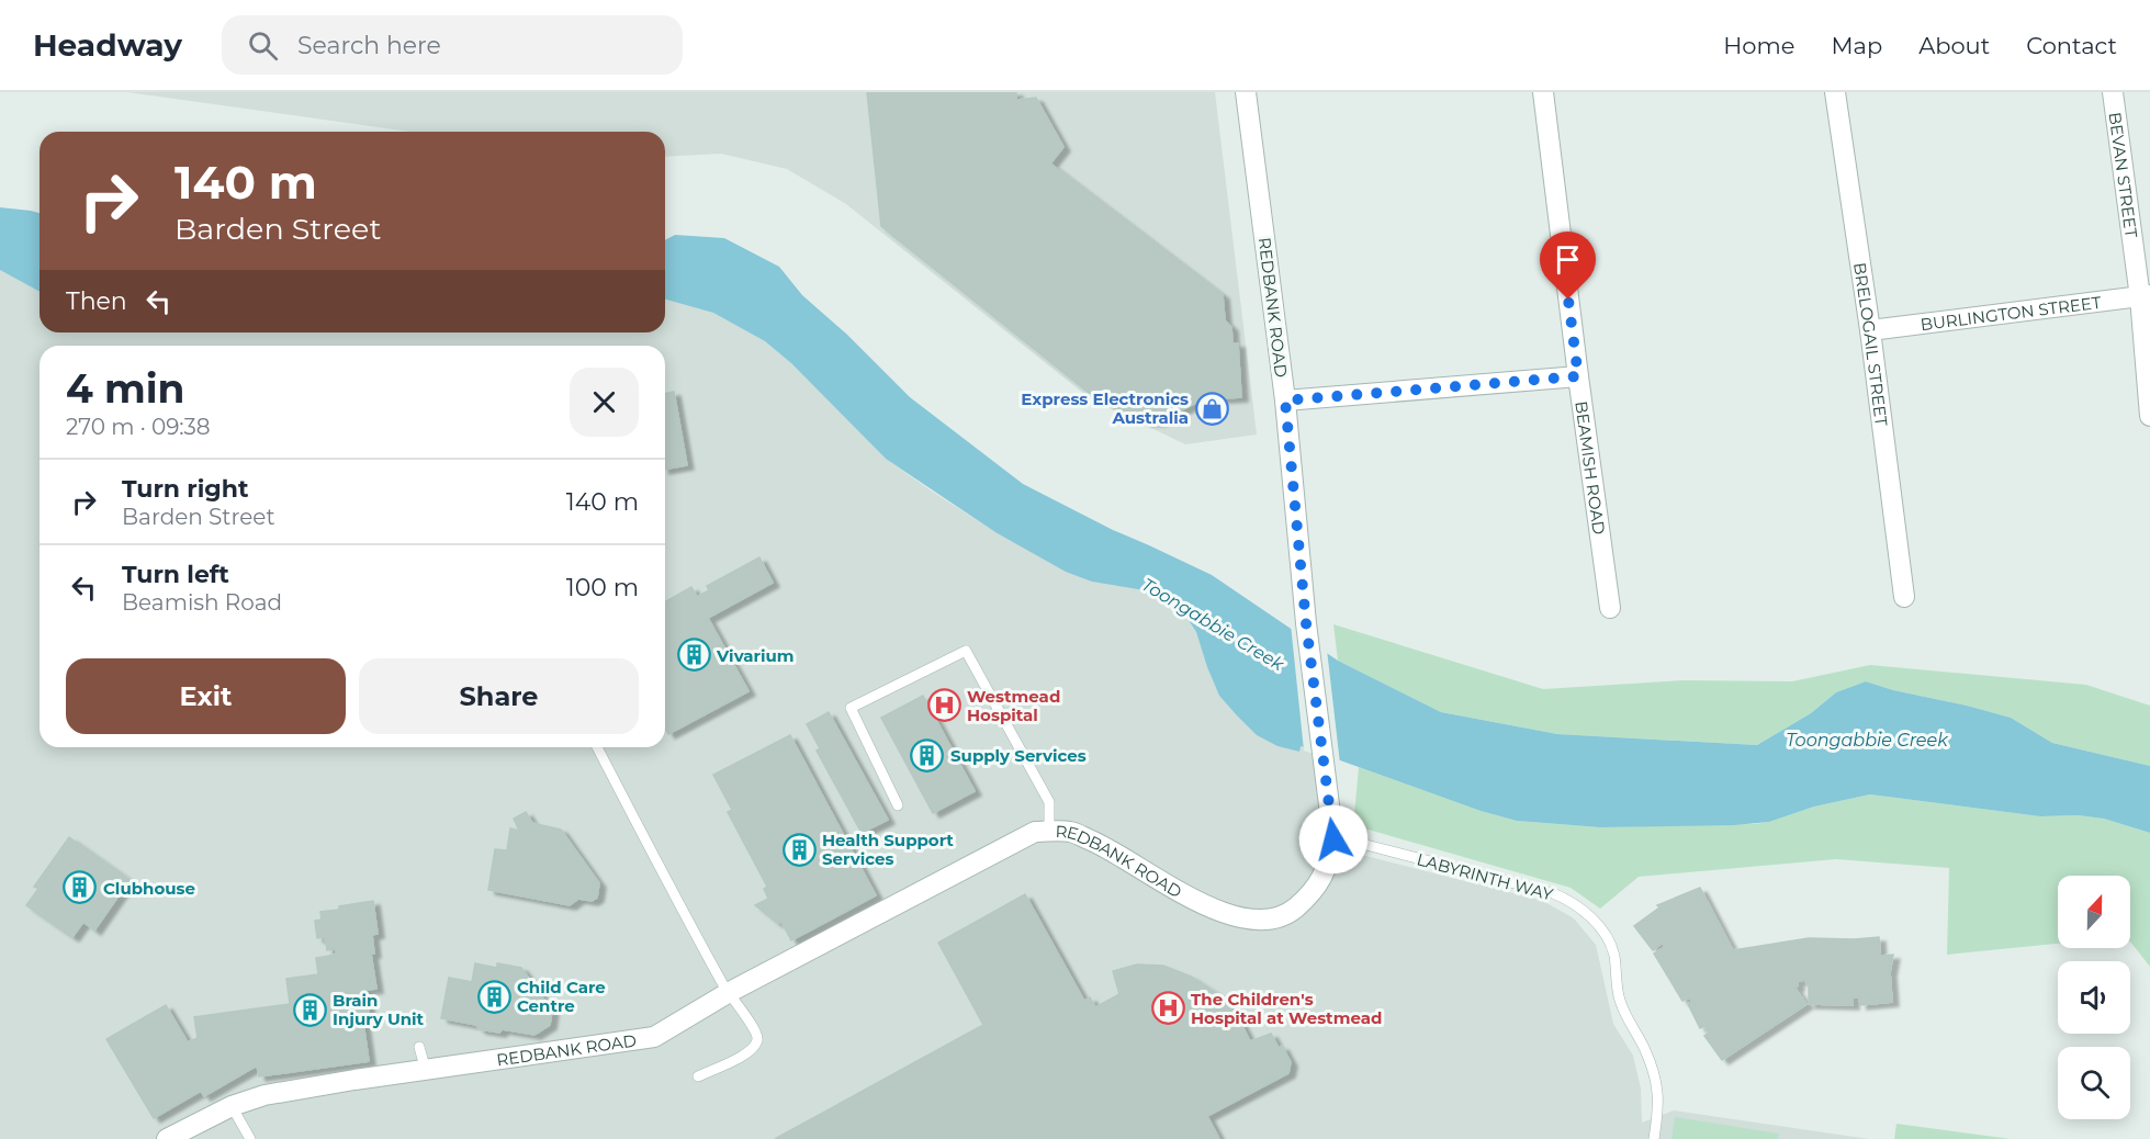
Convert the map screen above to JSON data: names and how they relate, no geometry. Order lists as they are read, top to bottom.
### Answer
{
  "streets": {
    "street": [
      "BEVAN STREET",
      "REDBANK ROAD",
      "BURLINGTON STREET",
      "BRELOGAIL STREET",
      "BEAMISH ROAD"
    ],
    "lane": ["LABYRINTH WAY"]
  },
  "crossings": [
    ["BEVAN STREET", "BURLINGTON STREET"],
    ["REDBANK ROAD", "LABYRINTH WAY"],
    ["BURLINGTON STREET", "BRELOGAIL STREET"]
  ],
  "water": ["Toongabbie Creek"],
  "places": {
    "shop": ["Express Electronics Australia"],
    "building": [
      "Vivarium",
      "Supply Services",
      "Health Support Services",
      "Clubhouse",
      "Child Care Centre",
      "Brain Injury Unit"
    ],
    "hospital": ["Westmead Hospital", "The Children's Hospital at Westmead"]
  },
  "north": "top",
  "page": {
    "header": "Headway",
    "search": "Search here",
    "nav": [
      "Home",
      "Map",
      "About",
      "Contact"
    ],
    "turn": ["140 m", "Barden Street"],
    "then": "Then",
    "heading": ["4 min", "270 m · 09:38"],
    "list": [
      {
        "name": "Turn right",
        "note": "Barden Street",
        "value": "140 m"
      },
      {
        "name": "Turn left",
        "note": "Beamish Road",
        "value": "100 m"
      }
    ],
    "buttons": ["Exit", "Share"]
  }
}
